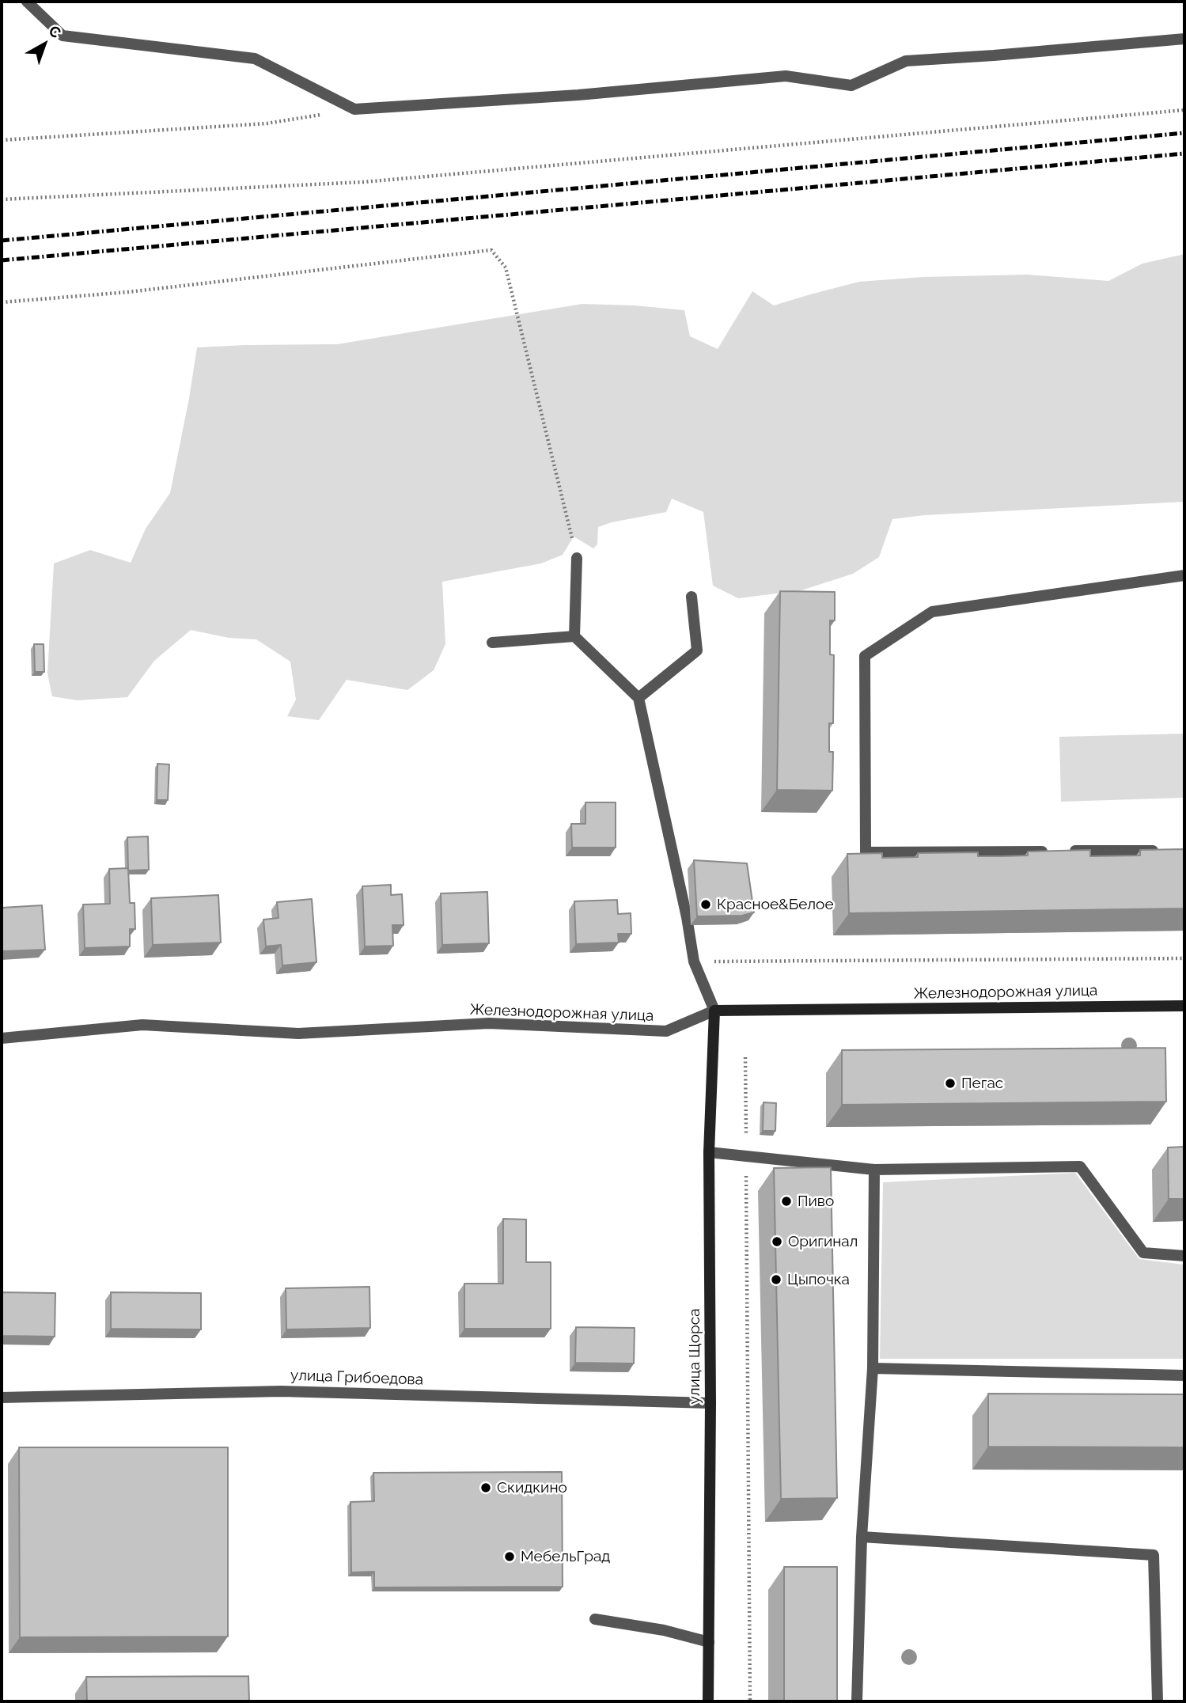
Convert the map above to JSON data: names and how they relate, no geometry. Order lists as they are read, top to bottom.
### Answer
{
  "streets": {
    "main road": ["Железнодорожная улица", "улица Щорса"],
    "street": ["улица Грибоедова"]
  },
  "crossings": [
    ["Железнодорожная улица", "улица Щорса"],
    ["улица Щорса", "улица Грибоедова"]
  ],
  "places": [
    "Красное&Белое",
    "Пегас",
    "Пиво",
    "Оригинал",
    "Цыпочка",
    "Скидкино",
    "МебельГрад"
  ],
  "north": "top right"
}
